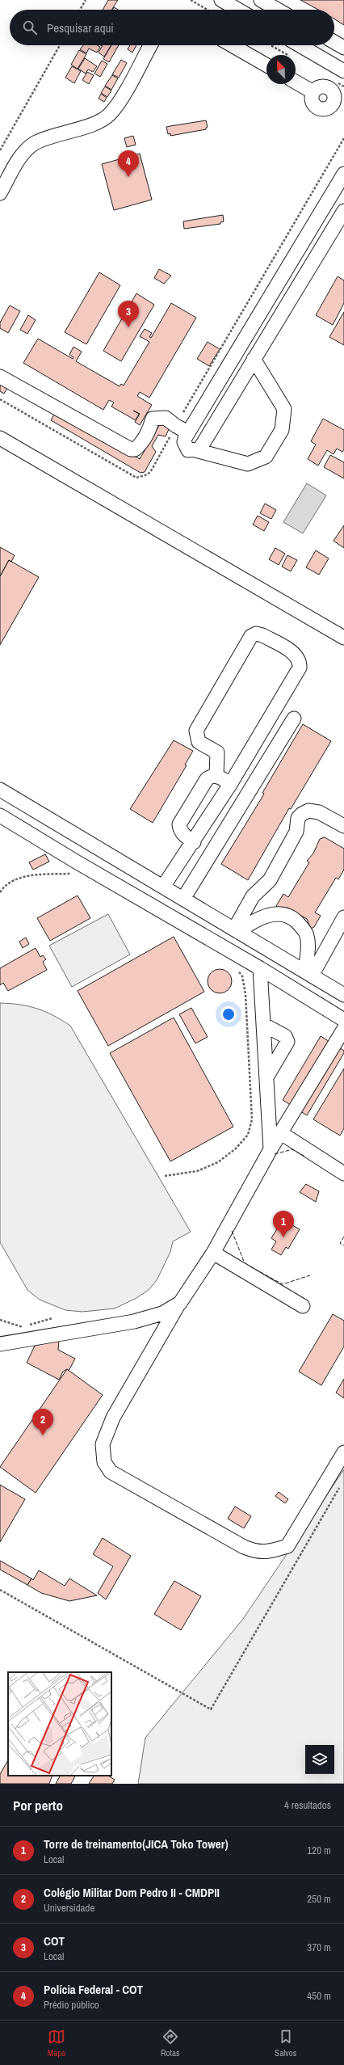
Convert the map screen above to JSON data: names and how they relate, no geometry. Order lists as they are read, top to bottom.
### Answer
{
  "north": "top left",
  "page": {
    "search": "Pesquisar aqui",
    "pins": [
      "4",
      "3",
      "1",
      "2"
    ],
    "heading": ["Por perto", "4 resultados"],
    "list": [
      {
        "mark": "1",
        "name": "Torre de treinamento(JICA Toko Tower)",
        "note": "Local",
        "value": "120 m"
      },
      {
        "mark": "2",
        "name": "Colégio Militar Dom Pedro II - CMDPII",
        "note": "Universidade",
        "value": "250 m"
      },
      {
        "mark": "3",
        "name": "COT",
        "note": "Local",
        "value": "370 m"
      },
      {
        "mark": "4",
        "name": "Polícia Federal - COT",
        "note": "Prédio público",
        "value": "450 m"
      }
    ],
    "nav": ["Mapa", "Rotas", "Salvos"]
  }
}
